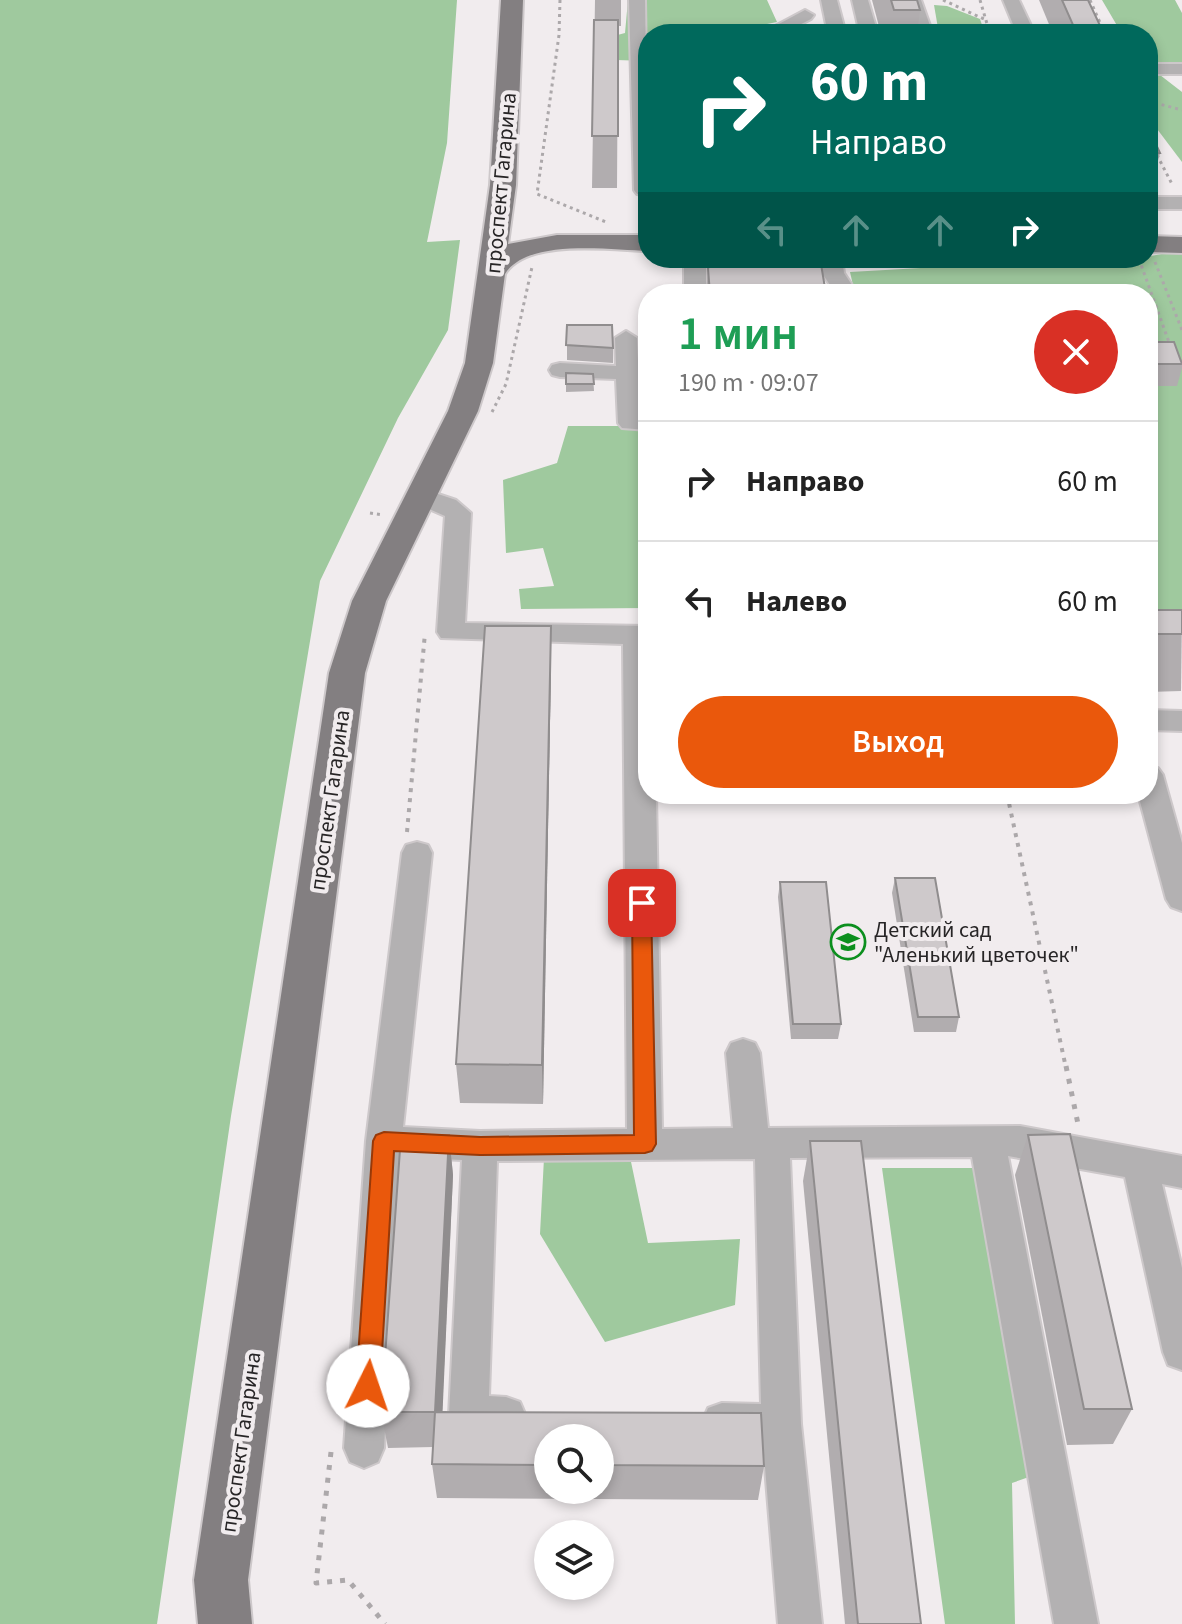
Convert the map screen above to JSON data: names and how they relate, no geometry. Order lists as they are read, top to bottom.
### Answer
{
  "streets": {
    "main road": ["проспект Гагарина"]
  },
  "places": {
    "school or university": ["Детский сад \"Аленький цветочек\""]
  },
  "page": {
    "turn": ["60 m", "Направо"],
    "heading": ["1 мин", "190 m · 09:07"],
    "list": [
      {
        "name": "Направо",
        "value": "60 m"
      },
      {
        "name": "Налево",
        "value": "60 m"
      }
    ],
    "buttons": "Выход"
  }
}
